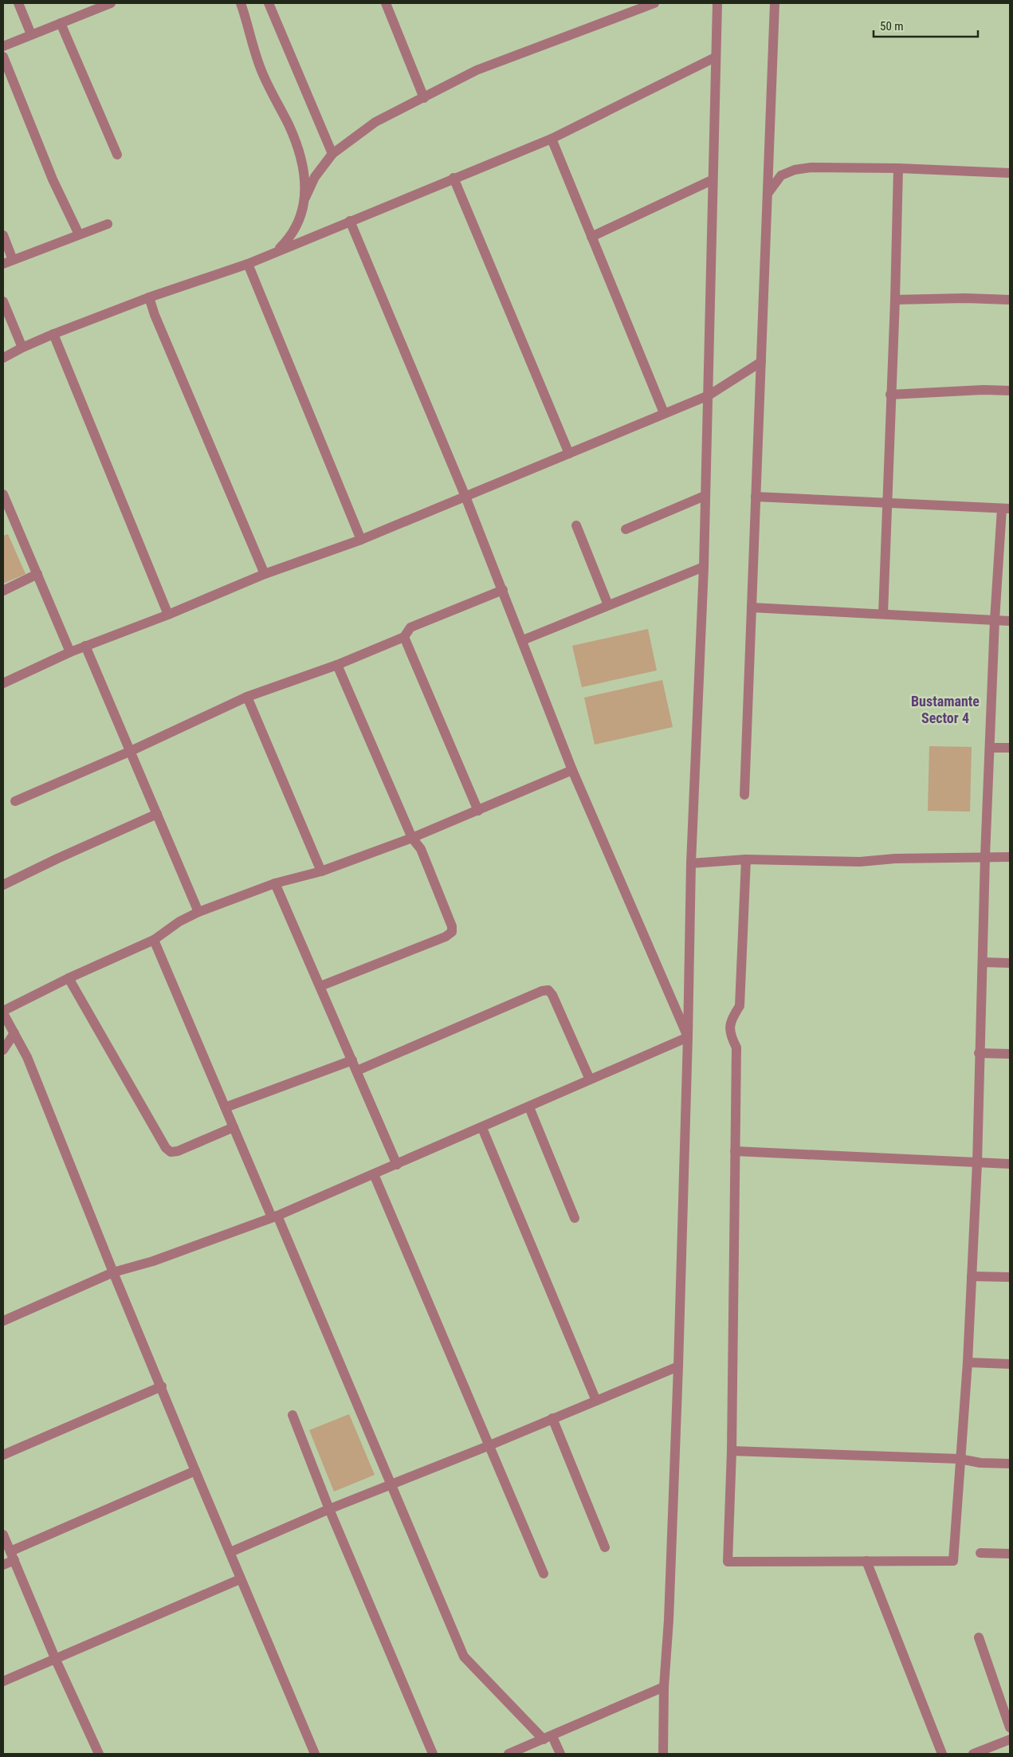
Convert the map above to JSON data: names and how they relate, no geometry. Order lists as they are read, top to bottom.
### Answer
{
  "districts": ["Bustamante Sector 4"],
  "scale_bar": "50 m"
}
